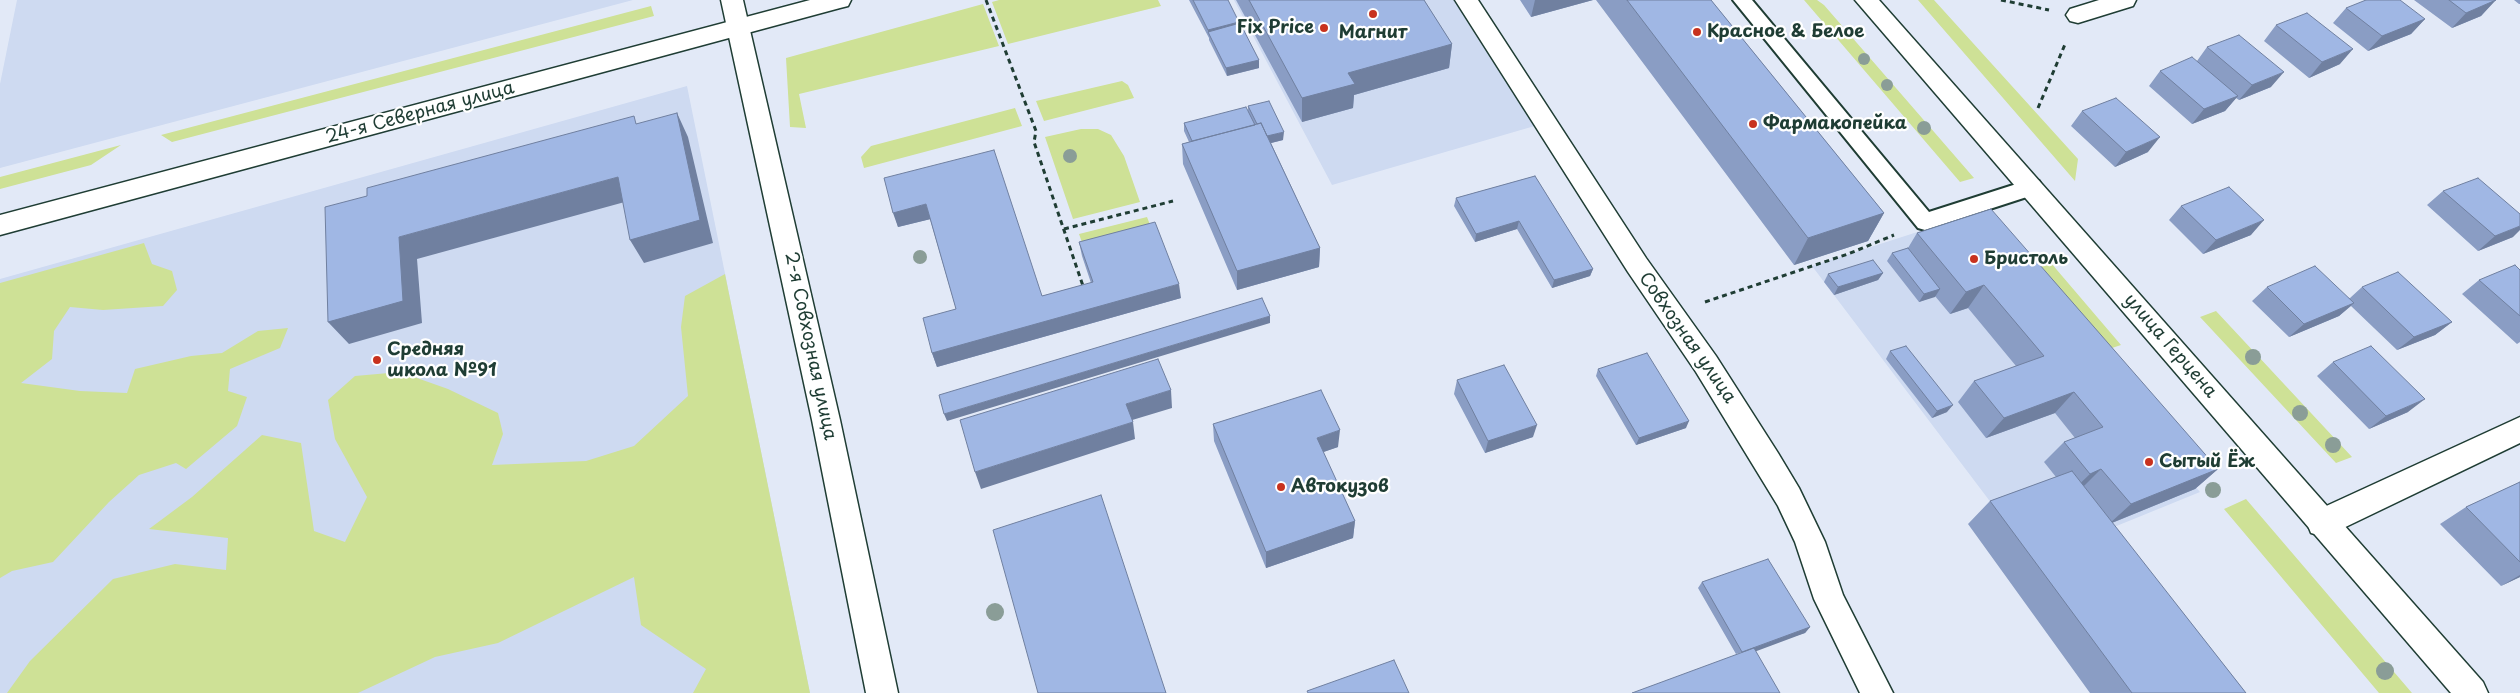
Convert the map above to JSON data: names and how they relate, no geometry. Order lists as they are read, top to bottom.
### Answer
{
  "streets": {
    "street": [
      "24-я Северная улица",
      "Совхозная улица",
      "2-я Совхозная улица",
      "улица Герцена"
    ]
  },
  "crossings": [
    ["24-я Северная улица", "2-я Совхозная улица"]
  ],
  "places": [
    "Магнит",
    "Fix Price",
    "Красное & Белое",
    "Фармакопейка",
    "Бристоль",
    "Средняя школа №91",
    "Сытый Ёж",
    "Автокузов"
  ]
}
